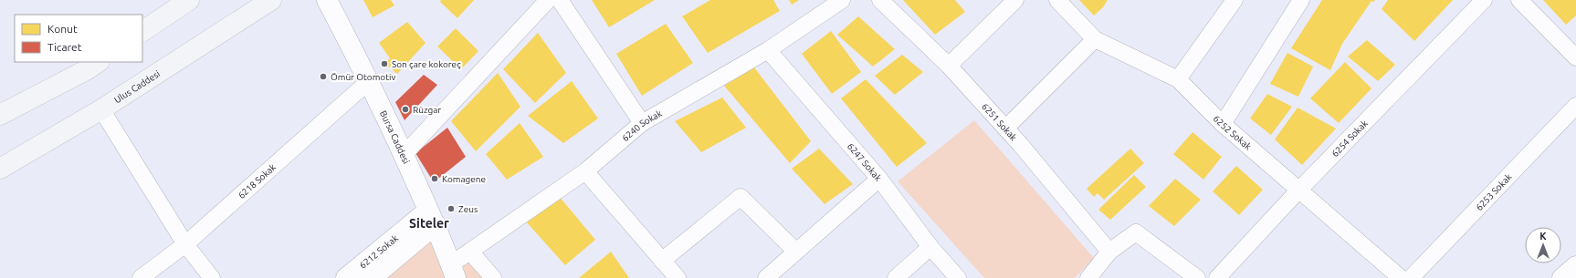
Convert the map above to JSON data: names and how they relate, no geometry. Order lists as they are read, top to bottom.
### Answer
{
  "streets": {
    "main road": ["Ulus Caddesi", "Bursa Caddesi", "6212 Sokak"],
    "street": [
      "6251 Sokak",
      "6240 Sokak",
      "6252 Sokak",
      "6254 Sokak",
      "6247 Sokak",
      "6218 Sokak",
      "6253 Sokak"
    ]
  },
  "crossings": [
    ["6240 Sokak", "Bursa Caddesi"],
    ["6240 Sokak", "6247 Sokak"],
    ["6252 Sokak", "6254 Sokak"],
    ["Bursa Caddesi", "6218 Sokak"],
    ["Bursa Caddesi", "6212 Sokak"]
  ],
  "districts": ["Siteler"],
  "places": [
    "Son çare kokoreç",
    "Ömür Otomotiv",
    "Rüzgar",
    "Komagene",
    "Zeus"
  ],
  "legend": ["Konut", "Ticaret"],
  "north": "top"
}
